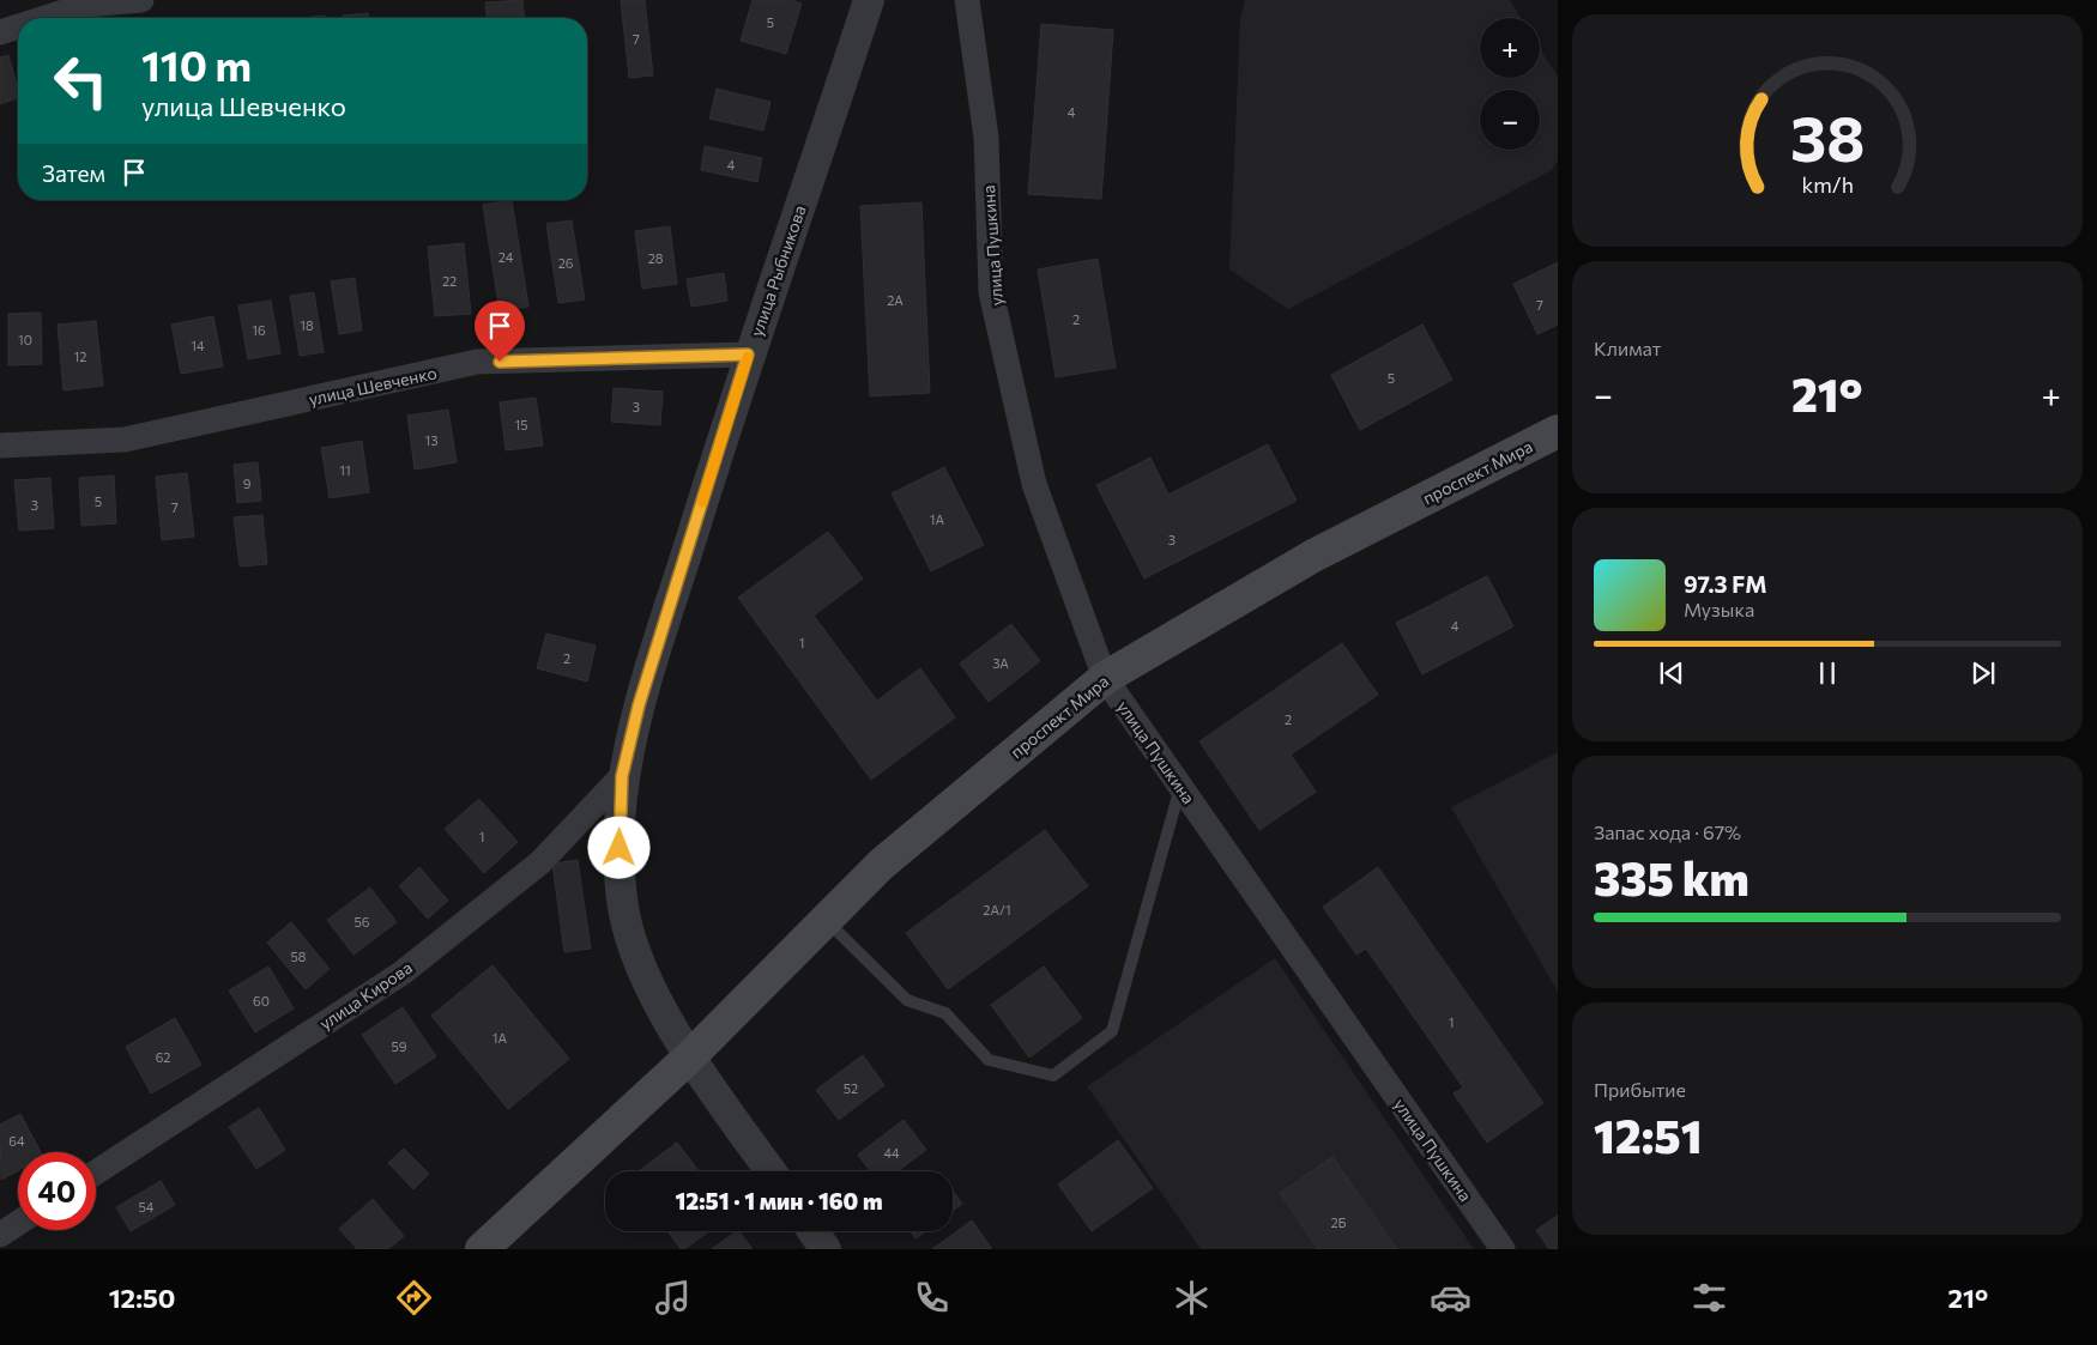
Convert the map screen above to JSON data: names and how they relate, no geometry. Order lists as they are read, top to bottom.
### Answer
{
  "streets": {
    "main road": ["проспект Мира"],
    "street": [
      "улица Пушкина",
      "улица Рыбникова",
      "улица Шевченко",
      "улица Кирова"
    ]
  },
  "crossings": [
    ["улица Пушкина", "проспект Мира"],
    ["улица Рыбникова", "улица Шевченко"],
    ["улица Рыбникова", "проспект Мира"],
    ["улица Рыбникова", "улица Кирова"]
  ],
  "house_numbers": [
    "5",
    "7",
    "4",
    "4",
    "24",
    "28",
    "26",
    "22",
    "2А",
    "7",
    "2",
    "18",
    "16",
    "10",
    "14",
    "12",
    "5",
    "3",
    "15",
    "13",
    "11",
    "9",
    "5",
    "3",
    "7",
    "1А",
    "3",
    "4",
    "1",
    "2",
    "3А",
    "2",
    "1",
    "2А/1",
    "56",
    "58",
    "60",
    "1",
    "1А",
    "59",
    "62",
    "52",
    "64",
    "44",
    "54",
    "2Б"
  ],
  "page": {
    "map_buttons": ["+", "−"],
    "turn": ["110 m", "улица Шевченко"],
    "then": "Затем",
    "tile": [
      "Климат",
      ["Запас хода · 67%", "335 km"],
      ["Прибытие", "12:51"]
    ],
    "heat": ["−", "21°", "+"],
    "song": ["97.3 FM", "Музыка"],
    "limit": "40",
    "trip": "12:51 · 1 мин · 160 m",
    "tabs": ["12:50", "21°"],
    "gauge": ["38", "km/h"]
  }
}
